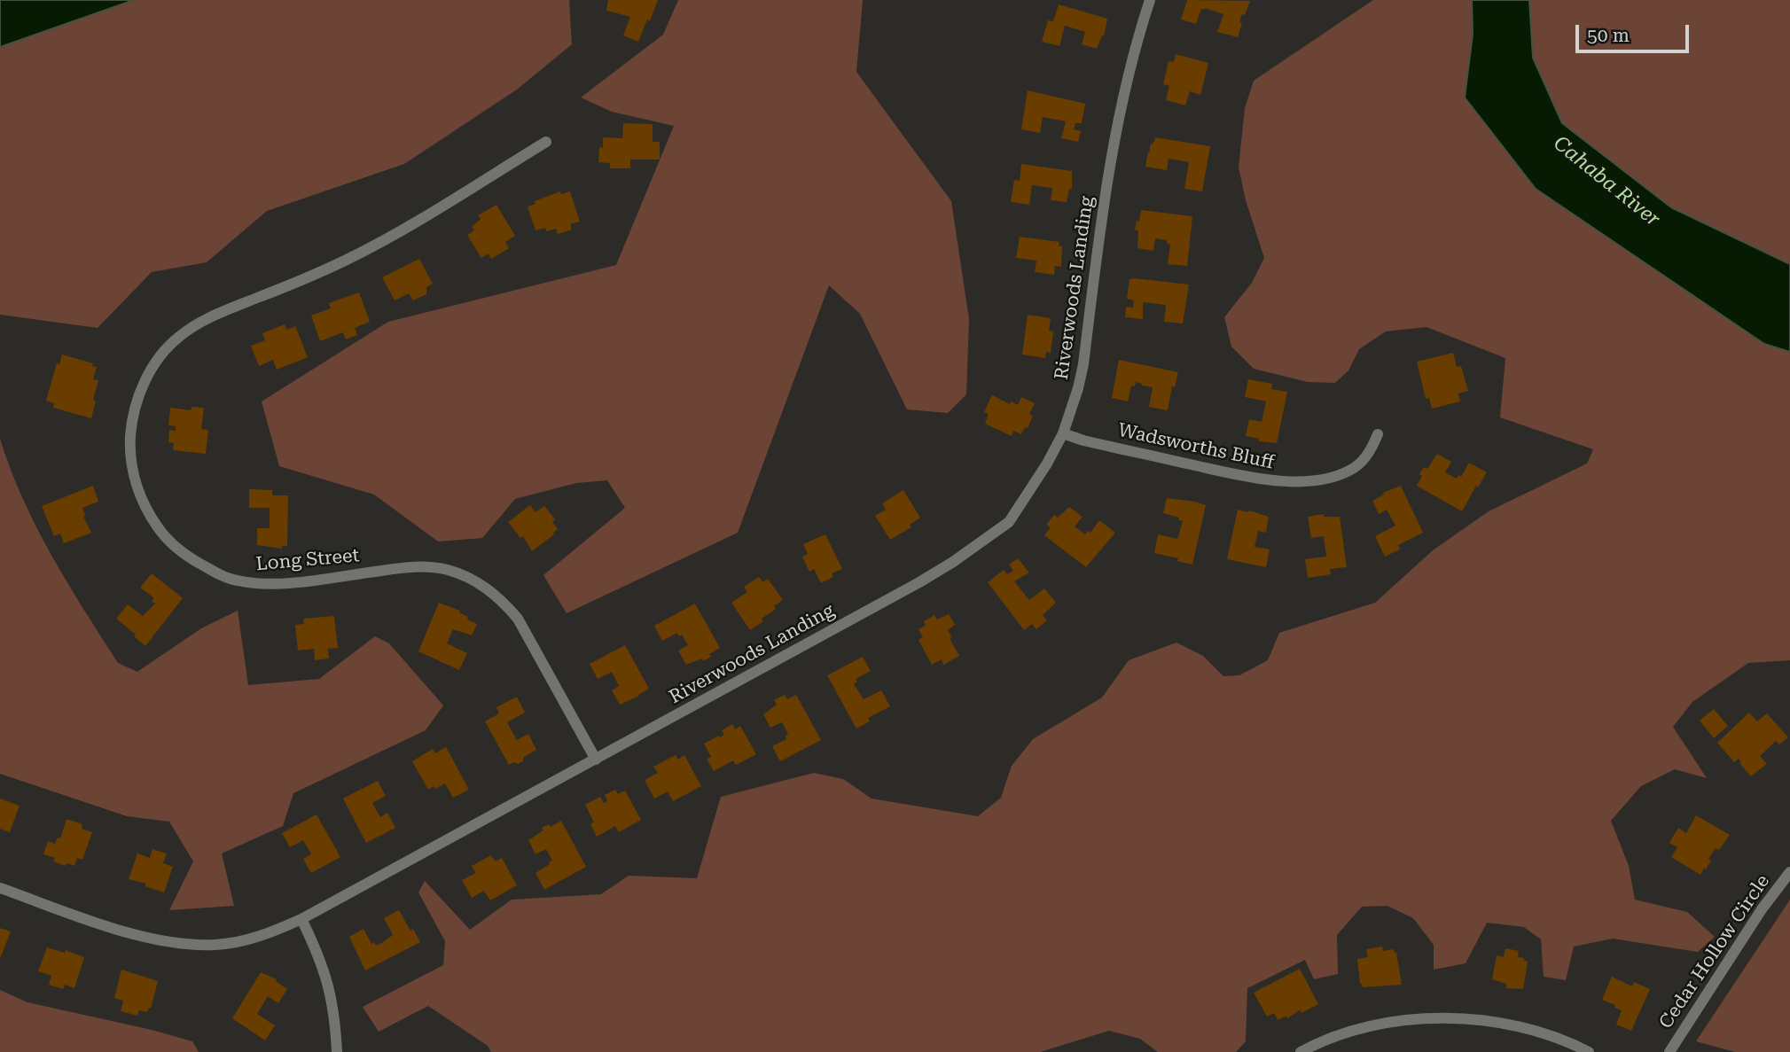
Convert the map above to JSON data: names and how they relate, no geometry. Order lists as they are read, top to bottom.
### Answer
{
  "streets": {
    "street": [
      "Riverwoods Landing",
      "Wadsworths Bluff",
      "Long Street",
      "Cedar Hollow Circle"
    ]
  },
  "crossings": [
    ["Riverwoods Landing", "Wadsworths Bluff"],
    ["Riverwoods Landing", "Long Street"]
  ],
  "water": ["Cahaba River"],
  "scale_bar": "50 m"
}
